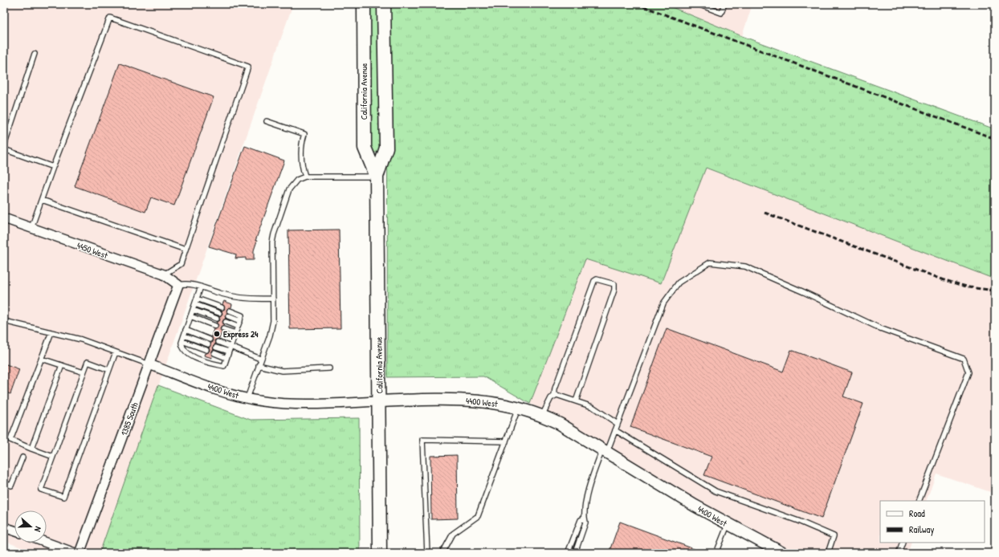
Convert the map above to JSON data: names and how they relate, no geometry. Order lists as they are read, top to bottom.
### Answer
{
  "streets": {
    "main road": ["California Avenue"],
    "street": ["4450 West", "4400 West", "1385 South"]
  },
  "crossings": [
    ["California Avenue", "4400 West"],
    ["4450 West", "1385 South"],
    ["4400 West", "1385 South"]
  ],
  "places": ["Express 24"],
  "legend": ["Road", "Railway"],
  "north": "right"
}
